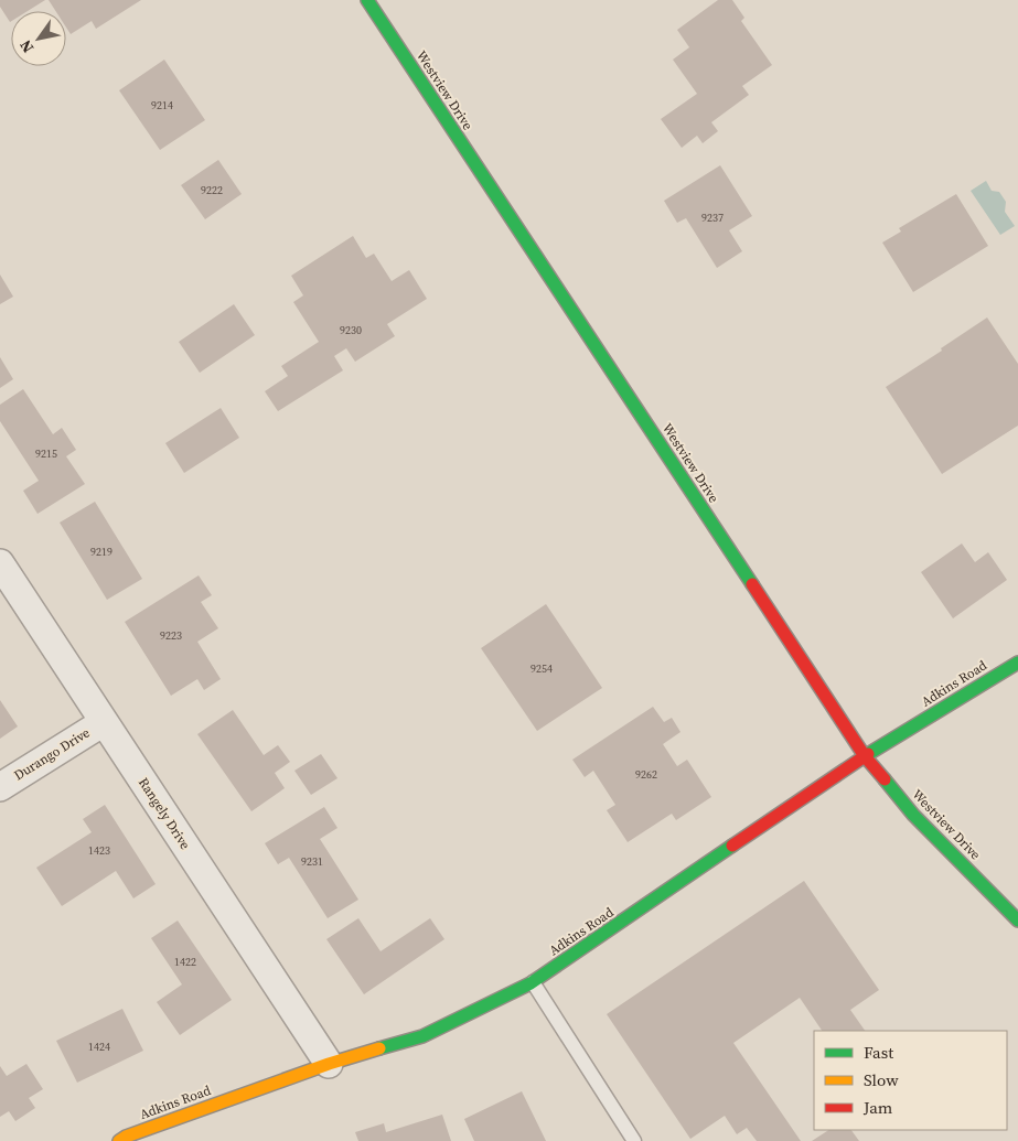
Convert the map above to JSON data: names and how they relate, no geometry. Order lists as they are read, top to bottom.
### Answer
{
  "streets": {
    "main road": ["Westview Drive", "Adkins Road"],
    "street": ["Durango Drive", "Rangely Drive"]
  },
  "crossings": [
    ["Westview Drive", "Adkins Road"],
    ["Adkins Road", "Rangely Drive"],
    ["Durango Drive", "Rangely Drive"]
  ],
  "house_numbers": [
    "9214",
    "9222",
    "9237",
    "9230",
    "9215",
    "9219",
    "9223",
    "9254",
    "9262",
    "1423",
    "9231",
    "1422",
    "1424"
  ],
  "legend": ["Fast", "Slow", "Jam"],
  "north": "bottom left"
}
